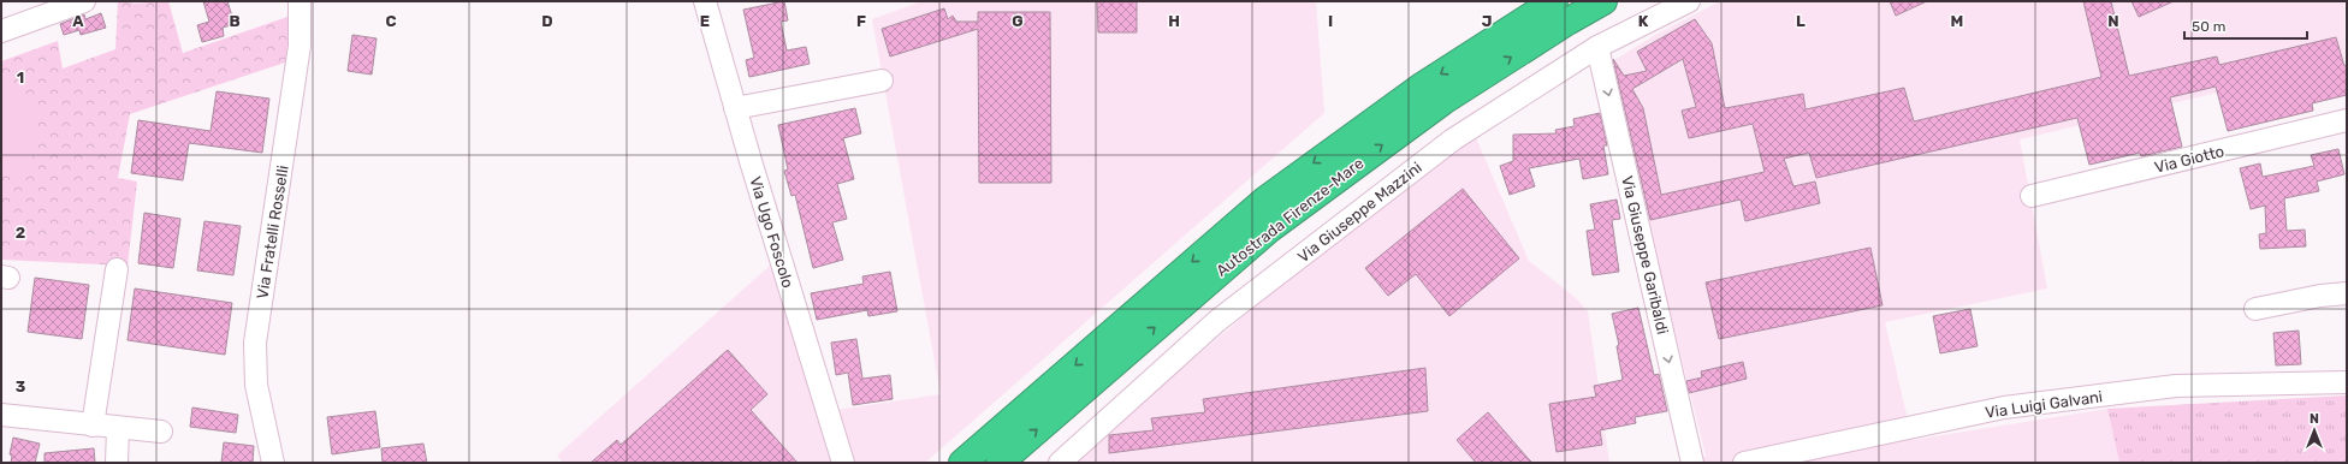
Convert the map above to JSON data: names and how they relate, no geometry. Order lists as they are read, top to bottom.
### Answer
{
  "streets": {
    "highway": ["Autostrada Firenze-Mare"],
    "street": [
      "Via Giotto",
      "Via Giuseppe Mazzini",
      "Via Fratelli Rosselli",
      "Via Ugo Foscolo",
      "Via Giuseppe Garibaldi",
      "Via Luigi Galvani"
    ]
  },
  "crossings": [
    ["Via Giuseppe Mazzini", "Via Giuseppe Garibaldi"]
  ],
  "one_way": ["Via Giuseppe Garibaldi"],
  "scale_bar": "50 m",
  "north": "top",
  "grid": {
    "columns": [
      "A",
      "B",
      "C",
      "D",
      "E",
      "F",
      "G",
      "H",
      "I",
      "J",
      "K",
      "L",
      "M",
      "N"
    ],
    "rows": ["1", "2", "3"]
  }
}
